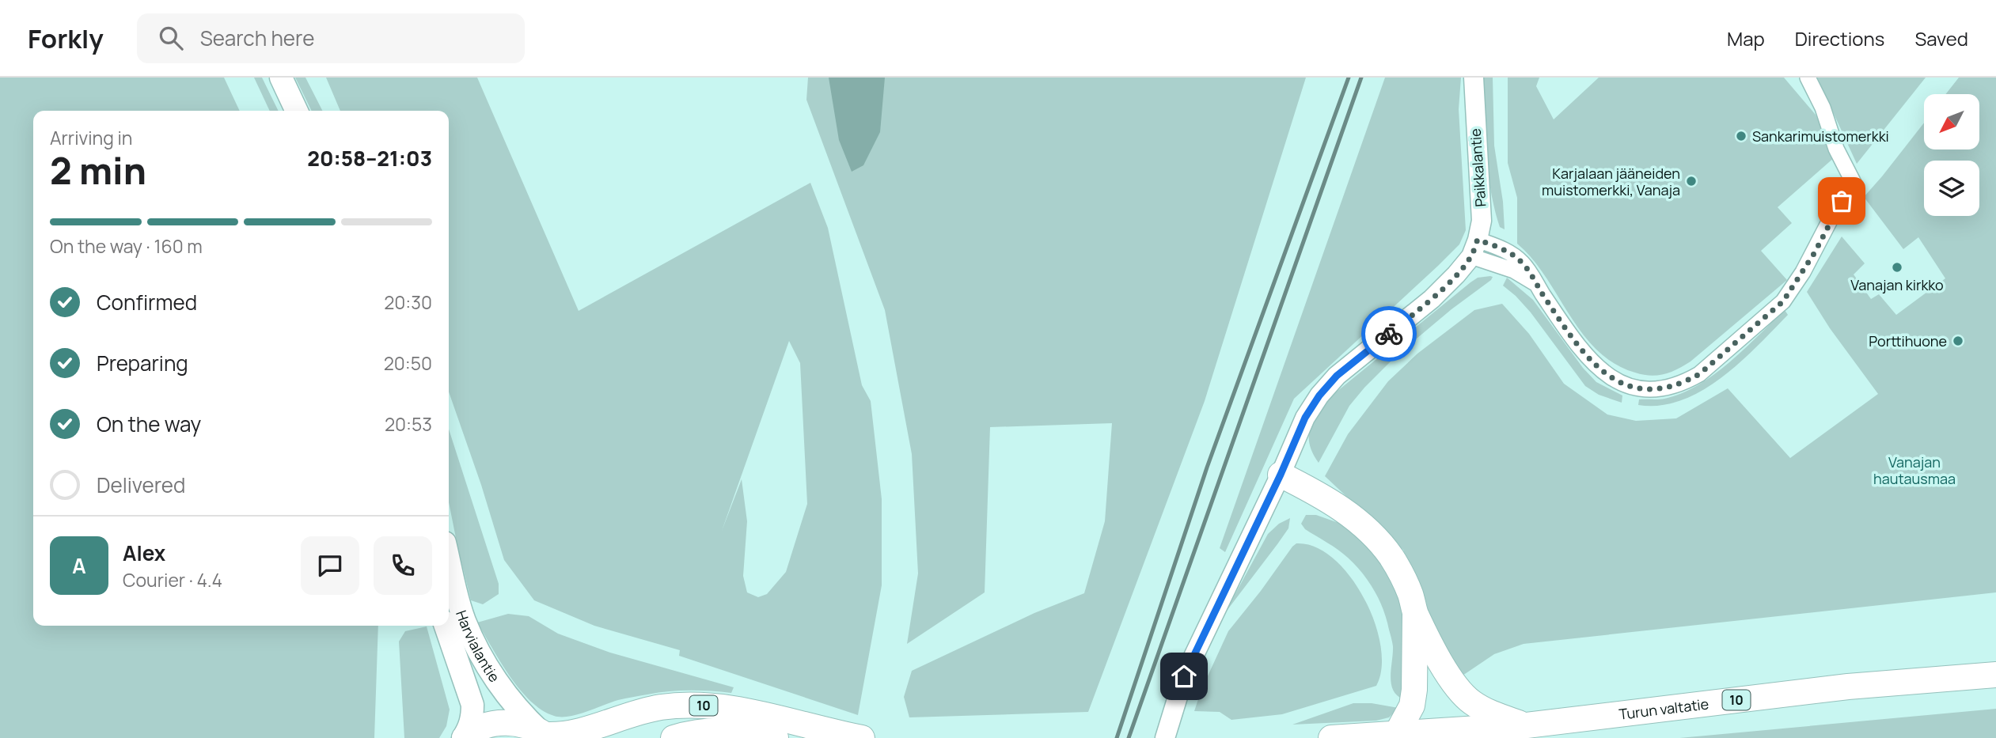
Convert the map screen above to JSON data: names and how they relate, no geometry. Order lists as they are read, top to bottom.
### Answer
{
  "streets": {
    "highway": ["10", "Turun valtatie"],
    "main road": ["Harvialantie"],
    "street": ["Paikkalantie"]
  },
  "crossings": [
    ["Harvialantie", "10"]
  ],
  "parks": ["Vanajan hautausmaa"],
  "places": [
    "Sankarimuistomerkki",
    "Karjalaan jääneiden muistomerkki, Vanaja",
    "Vanajan kirkko",
    "Porttihuone"
  ],
  "north": "bottom left",
  "page": {
    "header": "Forkly",
    "search": "Search here",
    "nav": ["Map", "Directions", "Saved"],
    "heading": ["2 min", "Arriving in", "20:58–21:03"],
    "panel": ["Alex", "Courier · 4.4"],
    "bar": "On the way · 160 m",
    "list": [
      ["Confirmed", "20:30"],
      ["Preparing", "20:50"],
      ["On the way", "20:53"],
      "Delivered"
    ],
    "round": "A"
  }
}
